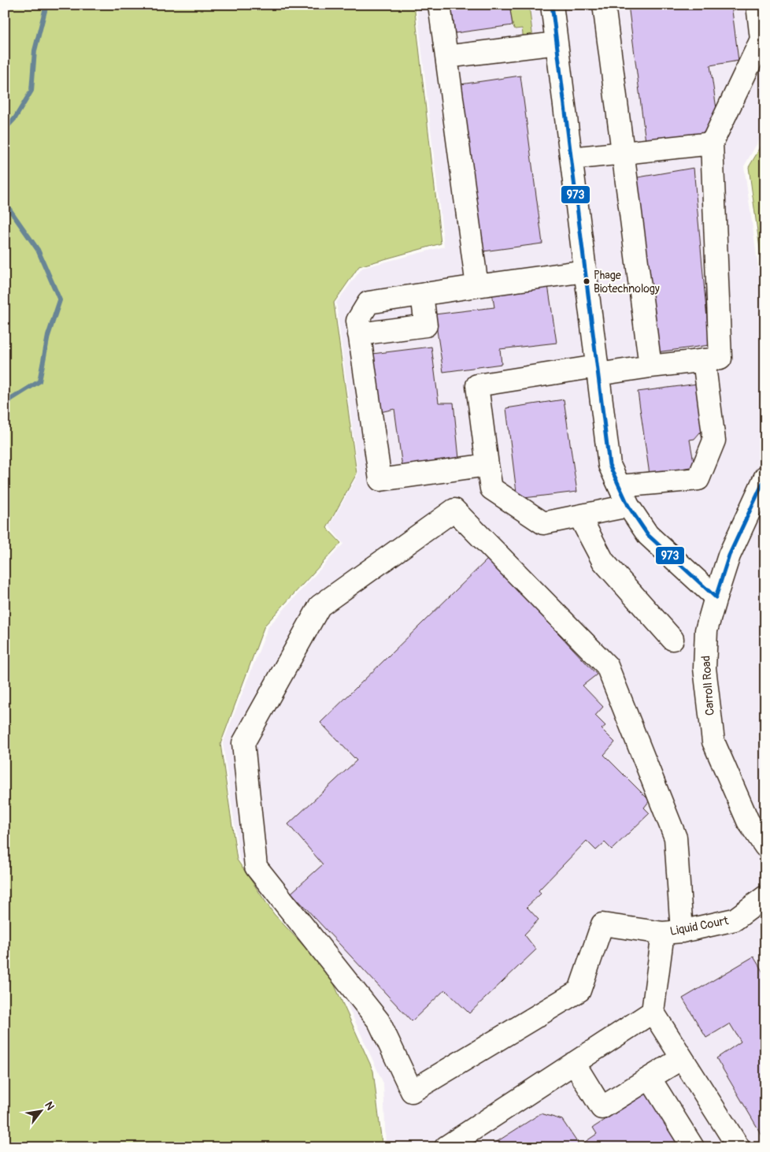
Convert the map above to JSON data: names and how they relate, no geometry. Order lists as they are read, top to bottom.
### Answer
{
  "streets": {
    "street": ["Carroll Road", "Liquid Court"]
  },
  "places": ["Phage Biotechnology"],
  "lines": ["transit line 973"],
  "north": "top right"
}
